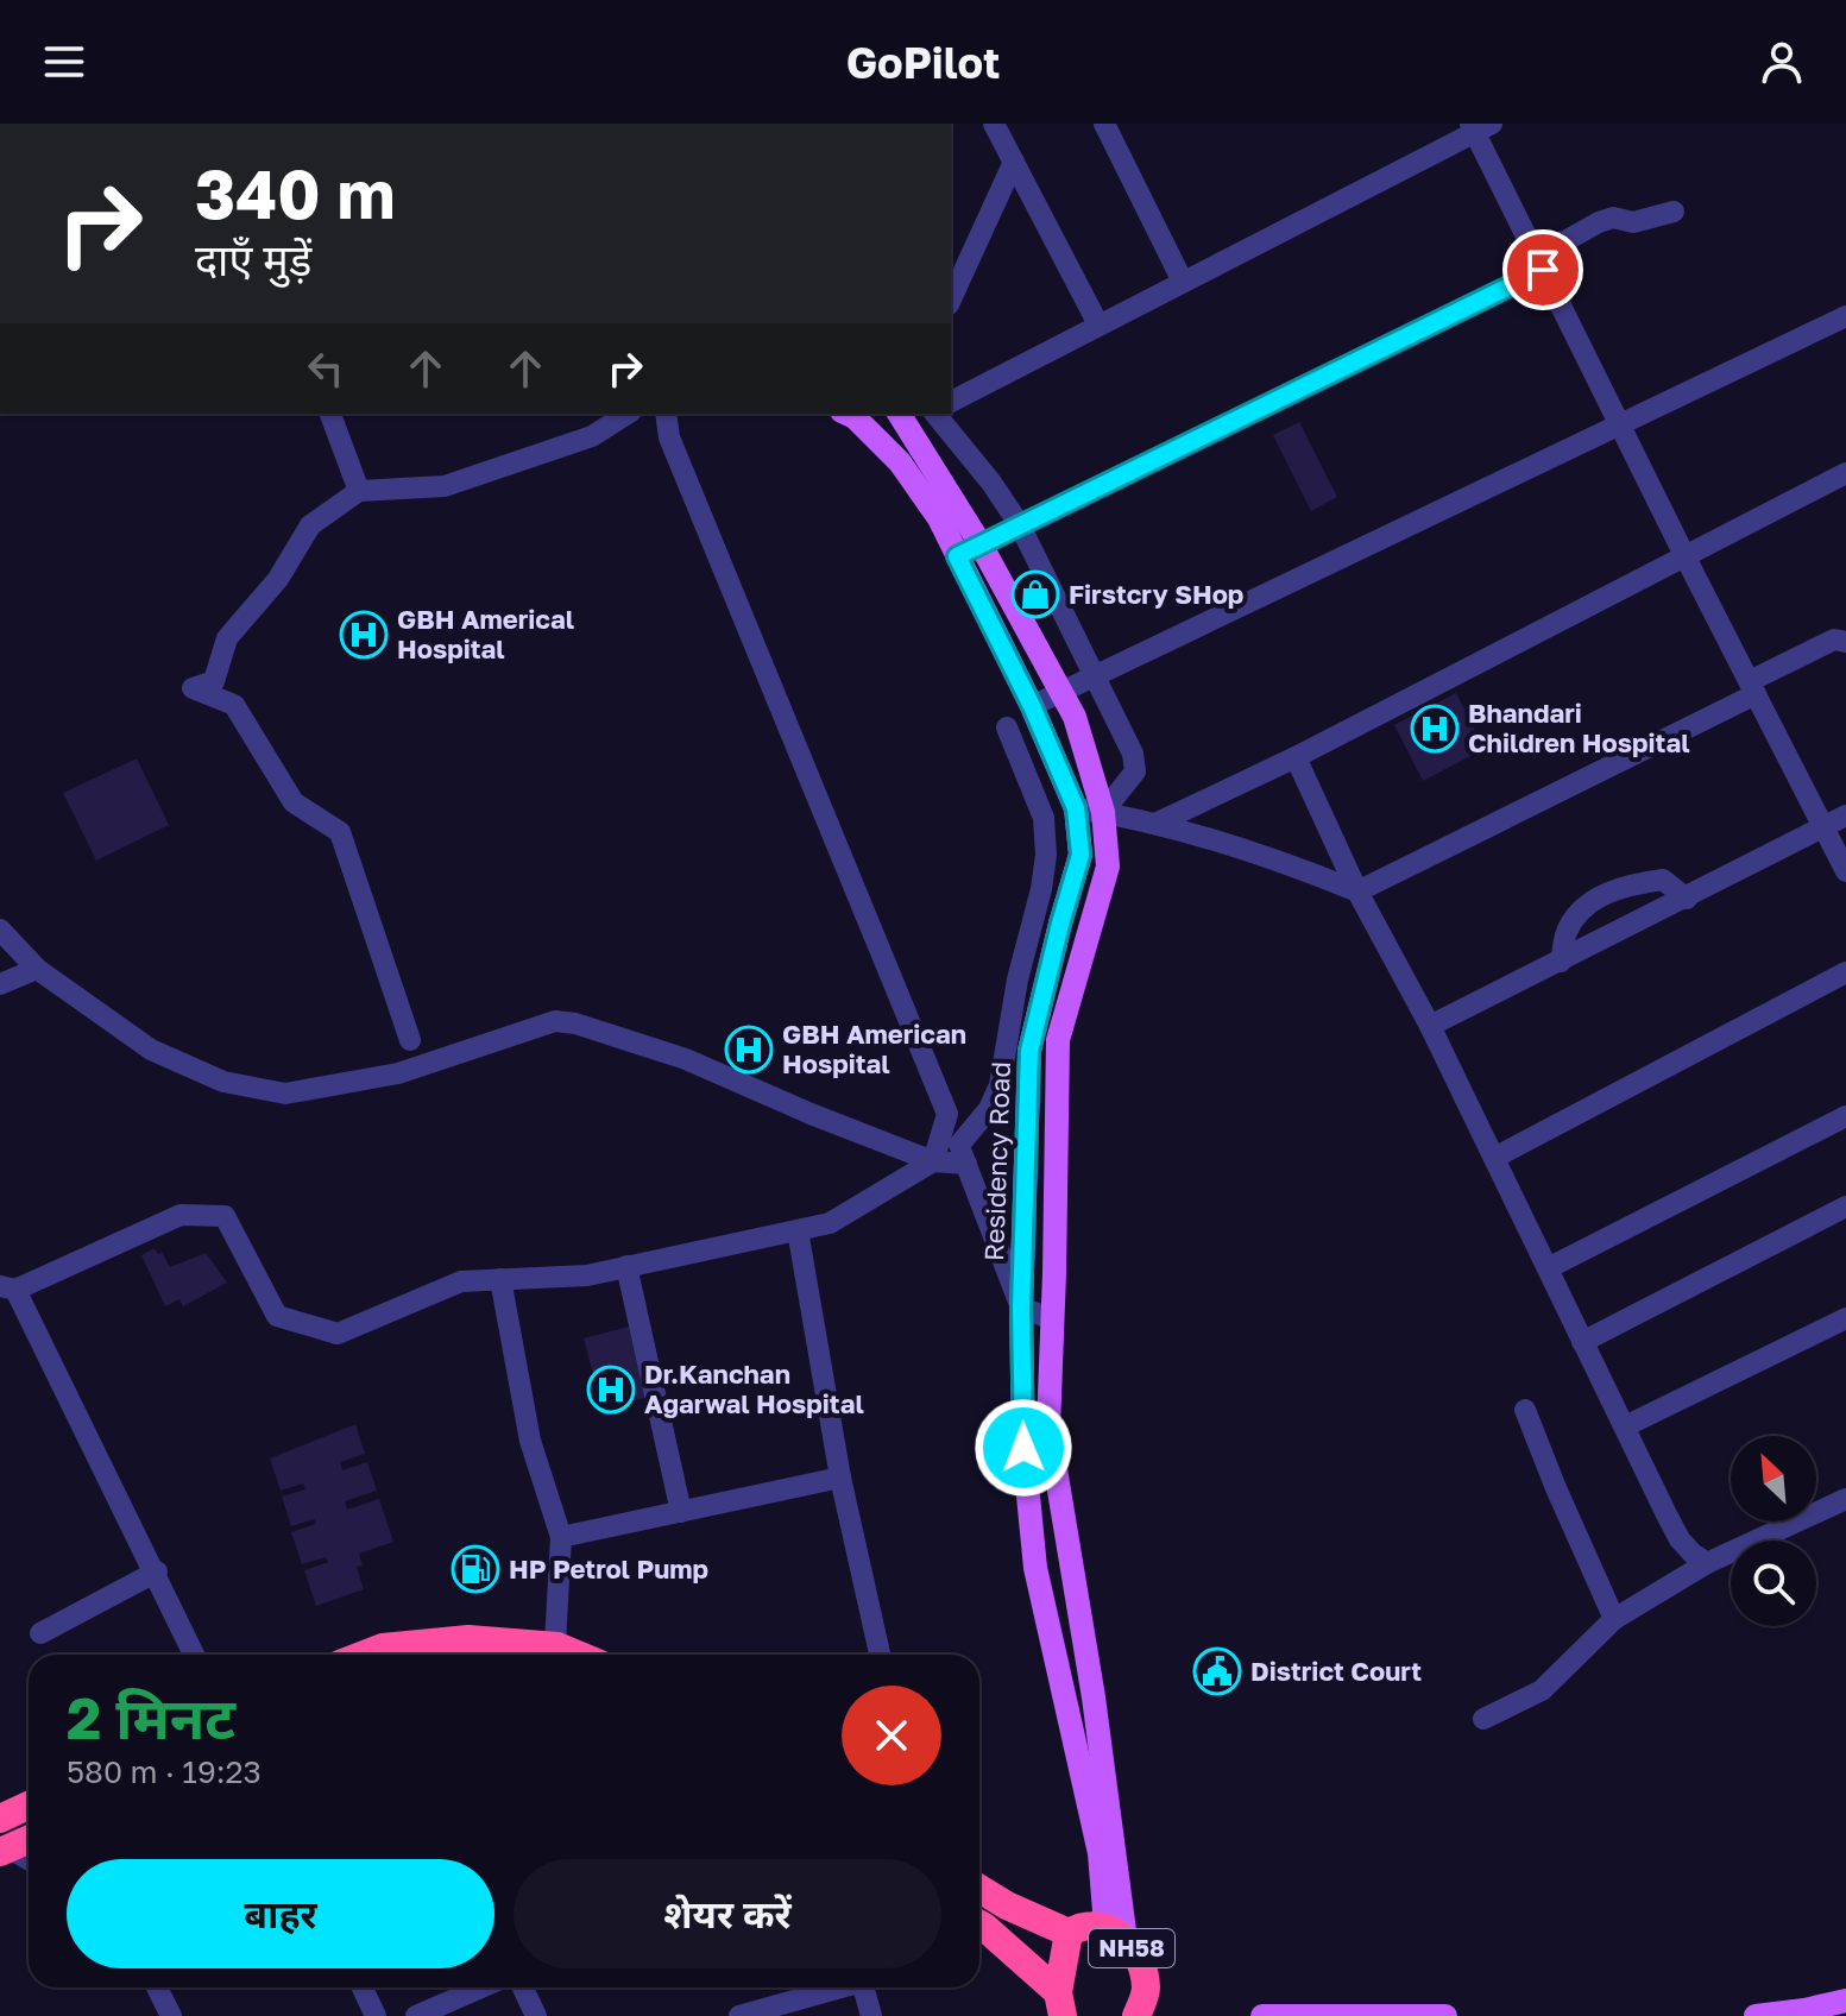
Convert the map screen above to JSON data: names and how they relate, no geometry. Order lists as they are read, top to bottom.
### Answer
{
  "streets": {
    "highway": ["NH58"],
    "main road": ["Residency Road"]
  },
  "crossings": [
    ["Residency Road", "NH58"]
  ],
  "places": {
    "shop": ["Firstcry SHop"],
    "hospital": [
      "GBH Americal Hospital",
      "Bhandari Children Hospital",
      "GBH American Hospital",
      "Dr.Kanchan Agarwal Hospital"
    ],
    "fuel station": ["HP Petrol Pump"],
    "public building": ["District Court"]
  },
  "north": "top left",
  "page": {
    "header": "GoPilot",
    "turn": ["340 m", "दाएँ मुड़ें"],
    "heading": ["2 मिनट", "580 m · 19:23"],
    "buttons": ["बाहर", "शेयर करें"]
  }
}
